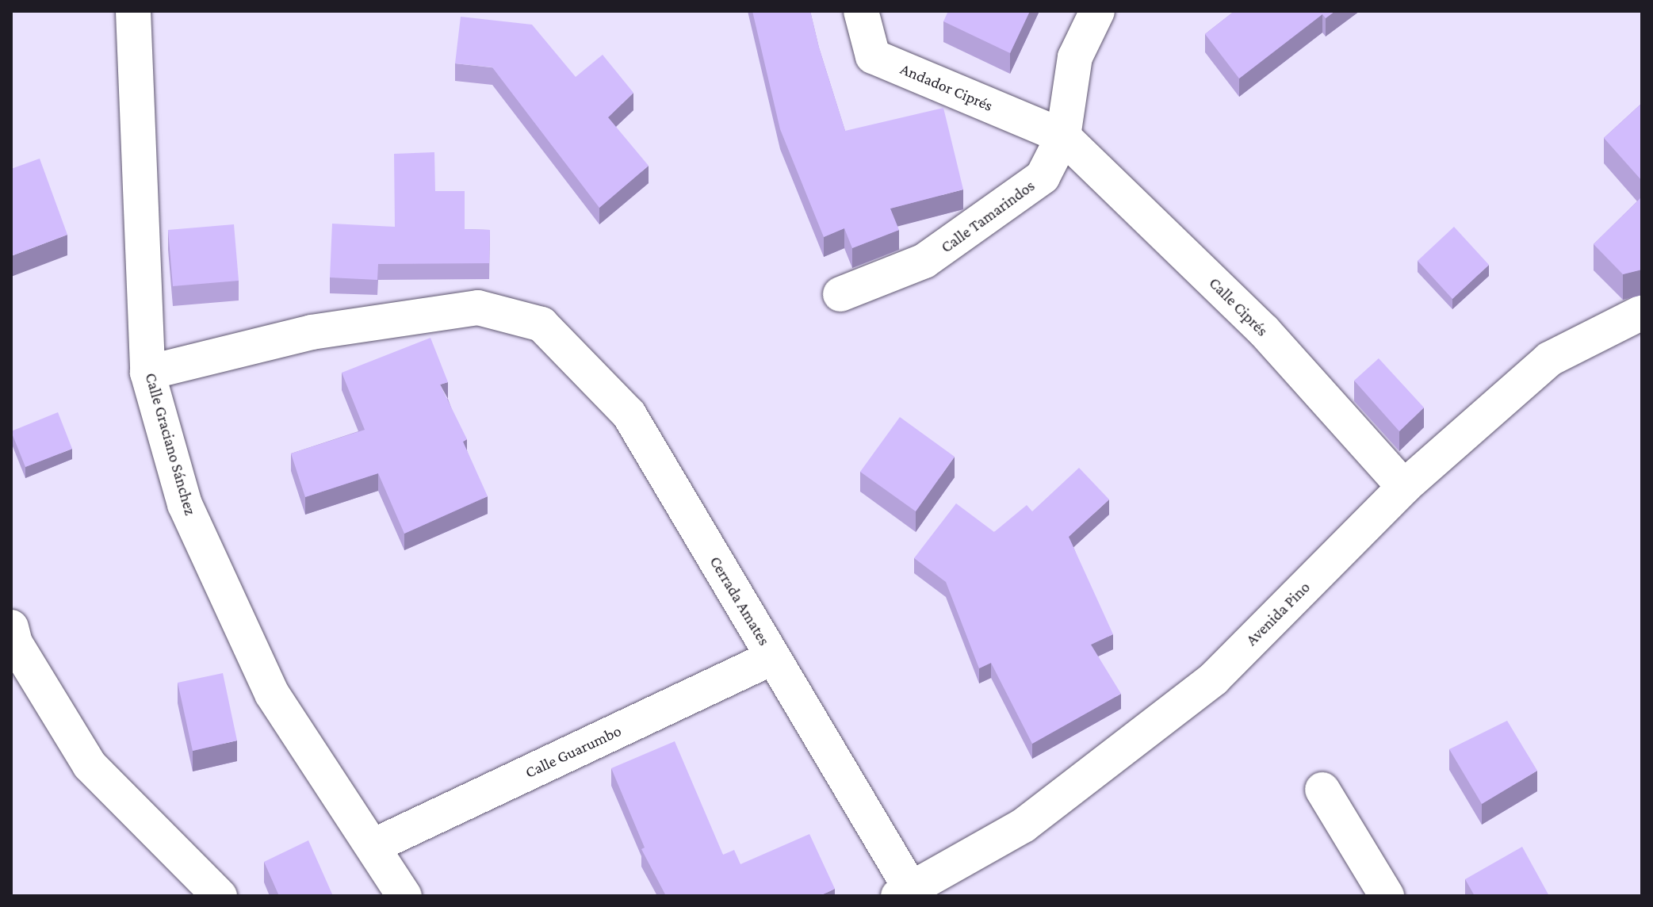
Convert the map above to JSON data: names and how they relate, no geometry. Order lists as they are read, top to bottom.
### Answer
{
  "streets": {
    "street": [
      "Andador Ciprés",
      "Calle Tamarindos",
      "Calle Ciprés",
      "Calle Graciano Sánchez",
      "Cerrada Amates",
      "Avenida Pino",
      "Calle Guarumbo"
    ]
  },
  "crossings": [
    ["Andador Ciprés", "Calle Tamarindos"],
    ["Andador Ciprés", "Calle Ciprés"],
    ["Calle Tamarindos", "Calle Ciprés"],
    ["Calle Ciprés", "Avenida Pino"],
    ["Calle Graciano Sánchez", "Cerrada Amates"],
    ["Calle Graciano Sánchez", "Calle Guarumbo"],
    ["Cerrada Amates", "Avenida Pino"],
    ["Cerrada Amates", "Calle Guarumbo"]
  ]
}
